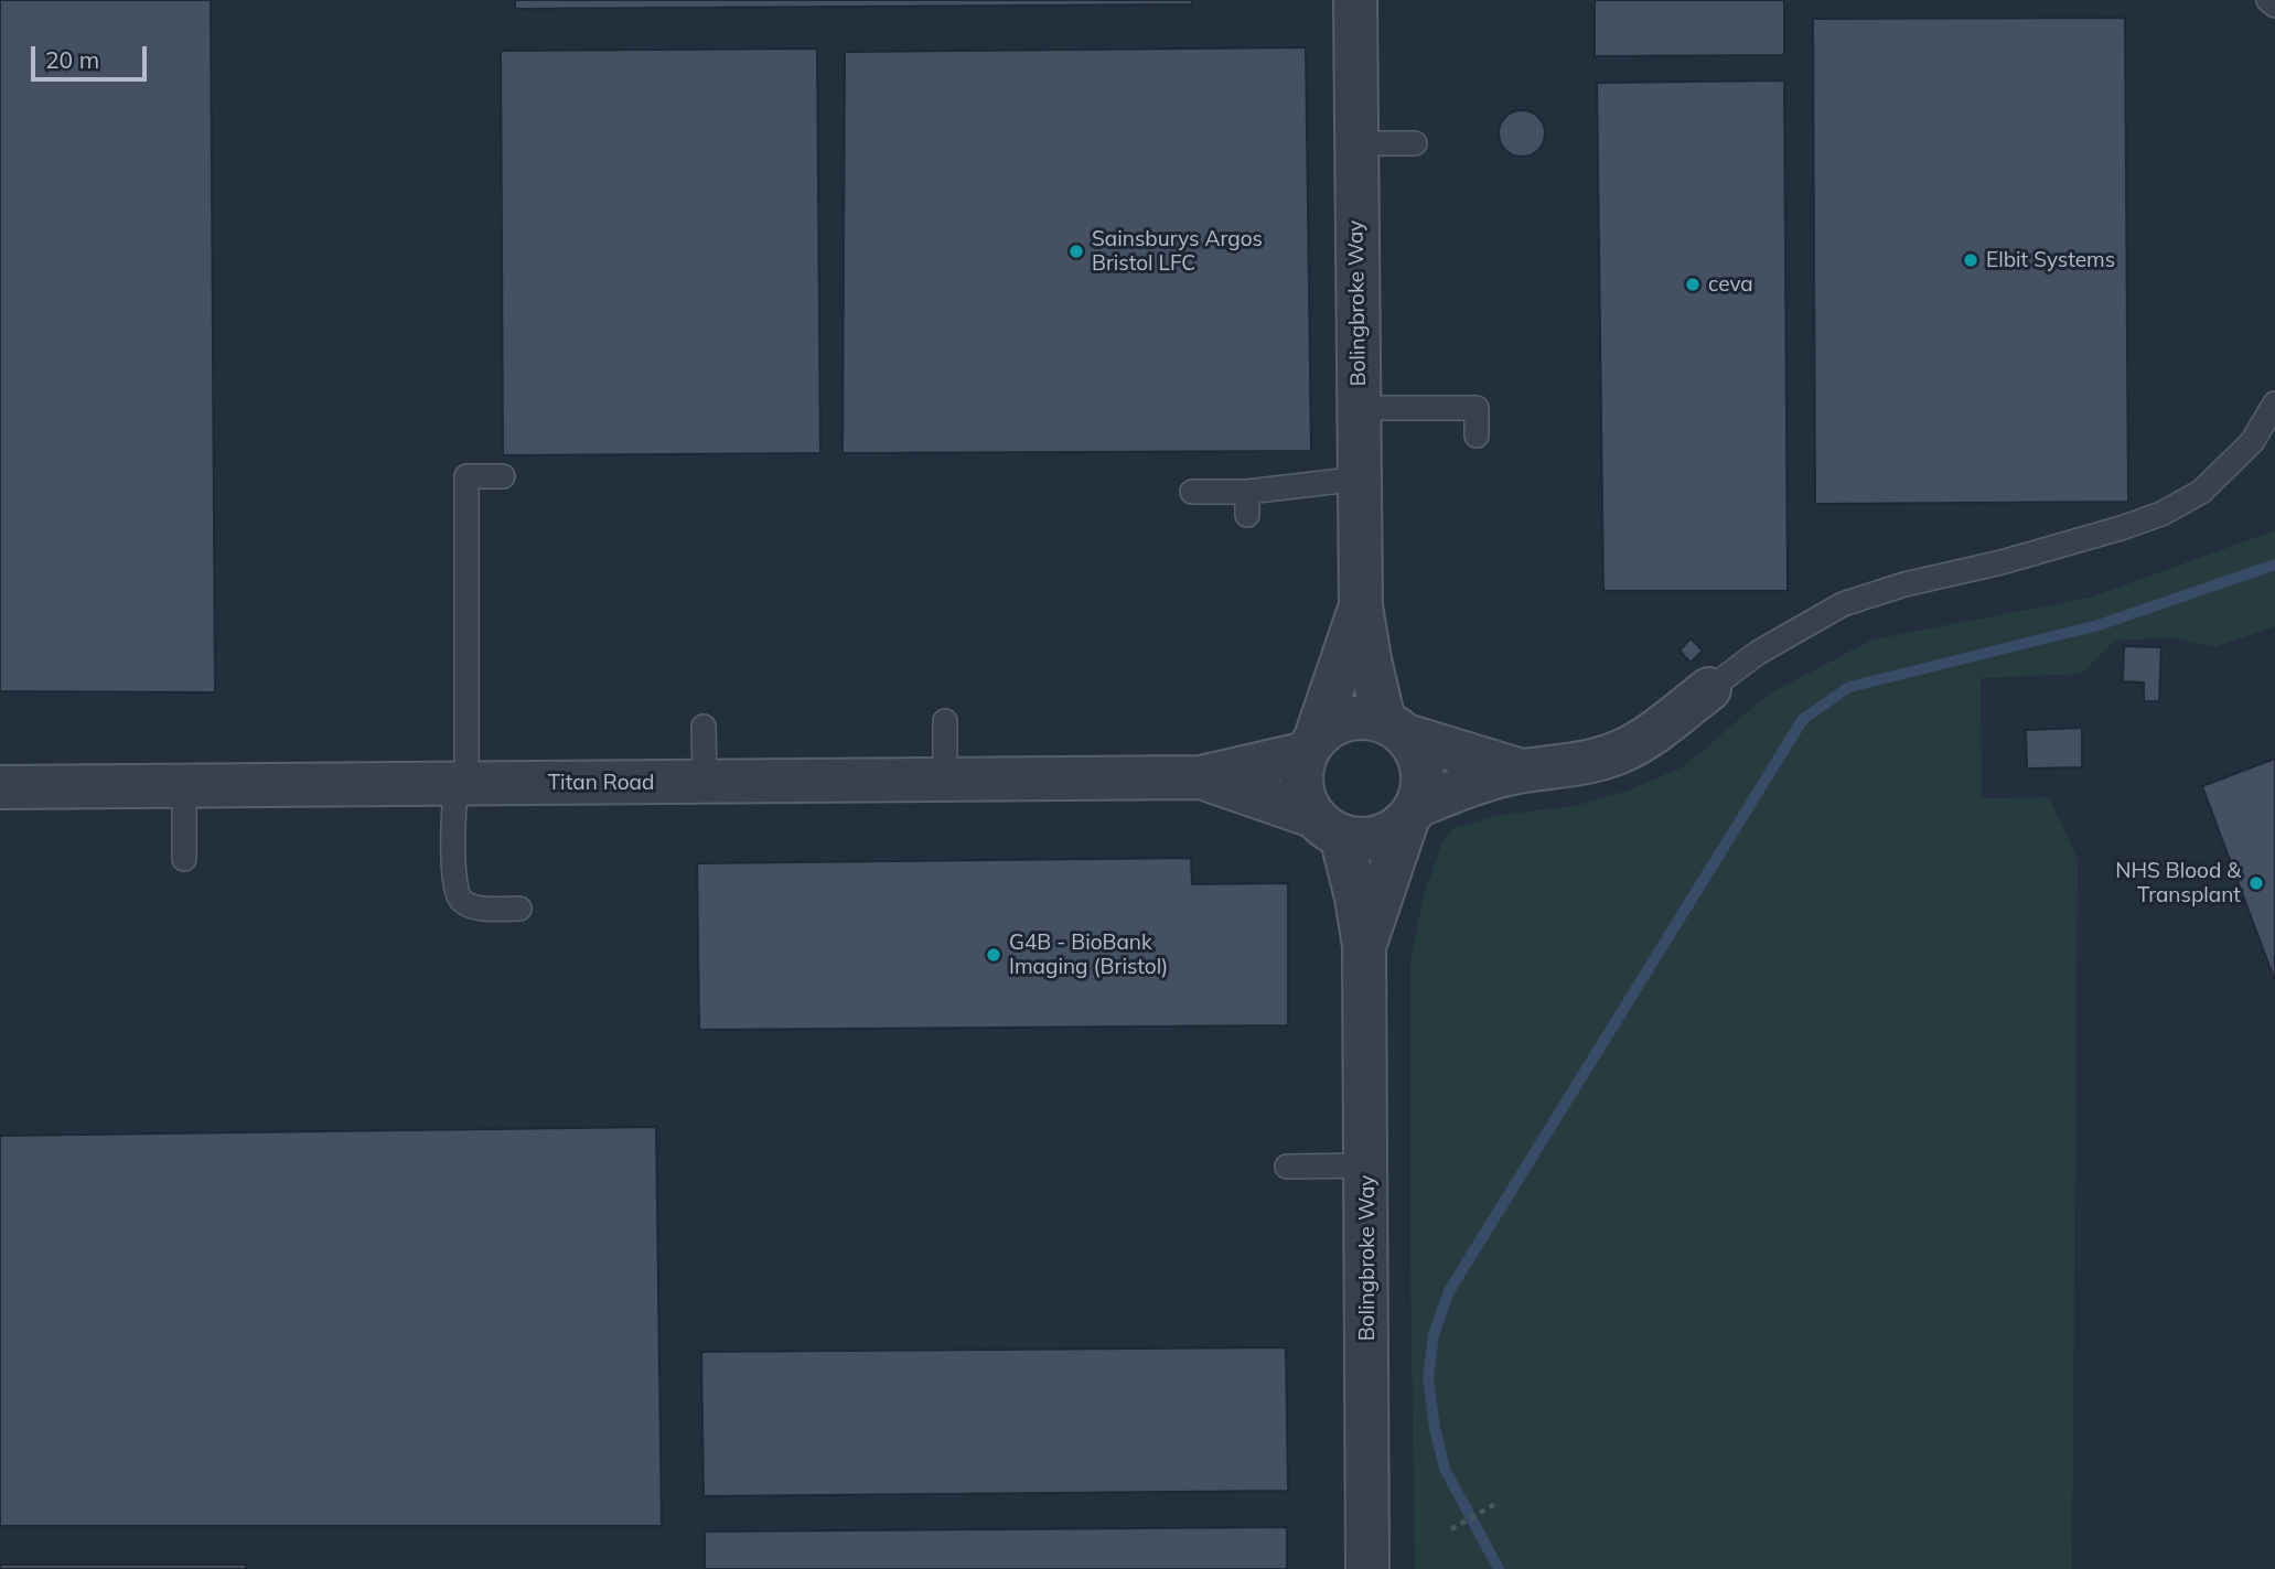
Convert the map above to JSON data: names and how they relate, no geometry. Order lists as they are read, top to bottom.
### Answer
{
  "streets": {
    "street": ["Bolingbroke Way", "Titan Road"]
  },
  "crossings": [
    ["Bolingbroke Way", "Titan Road"]
  ],
  "places": [
    "Sainsburys Argos Bristol LFC",
    "Elbit Systems",
    "ceva",
    "NHS Blood & Transplant",
    "G4B - BioBank Imaging (Bristol)"
  ],
  "scale_bar": "20 m"
}
